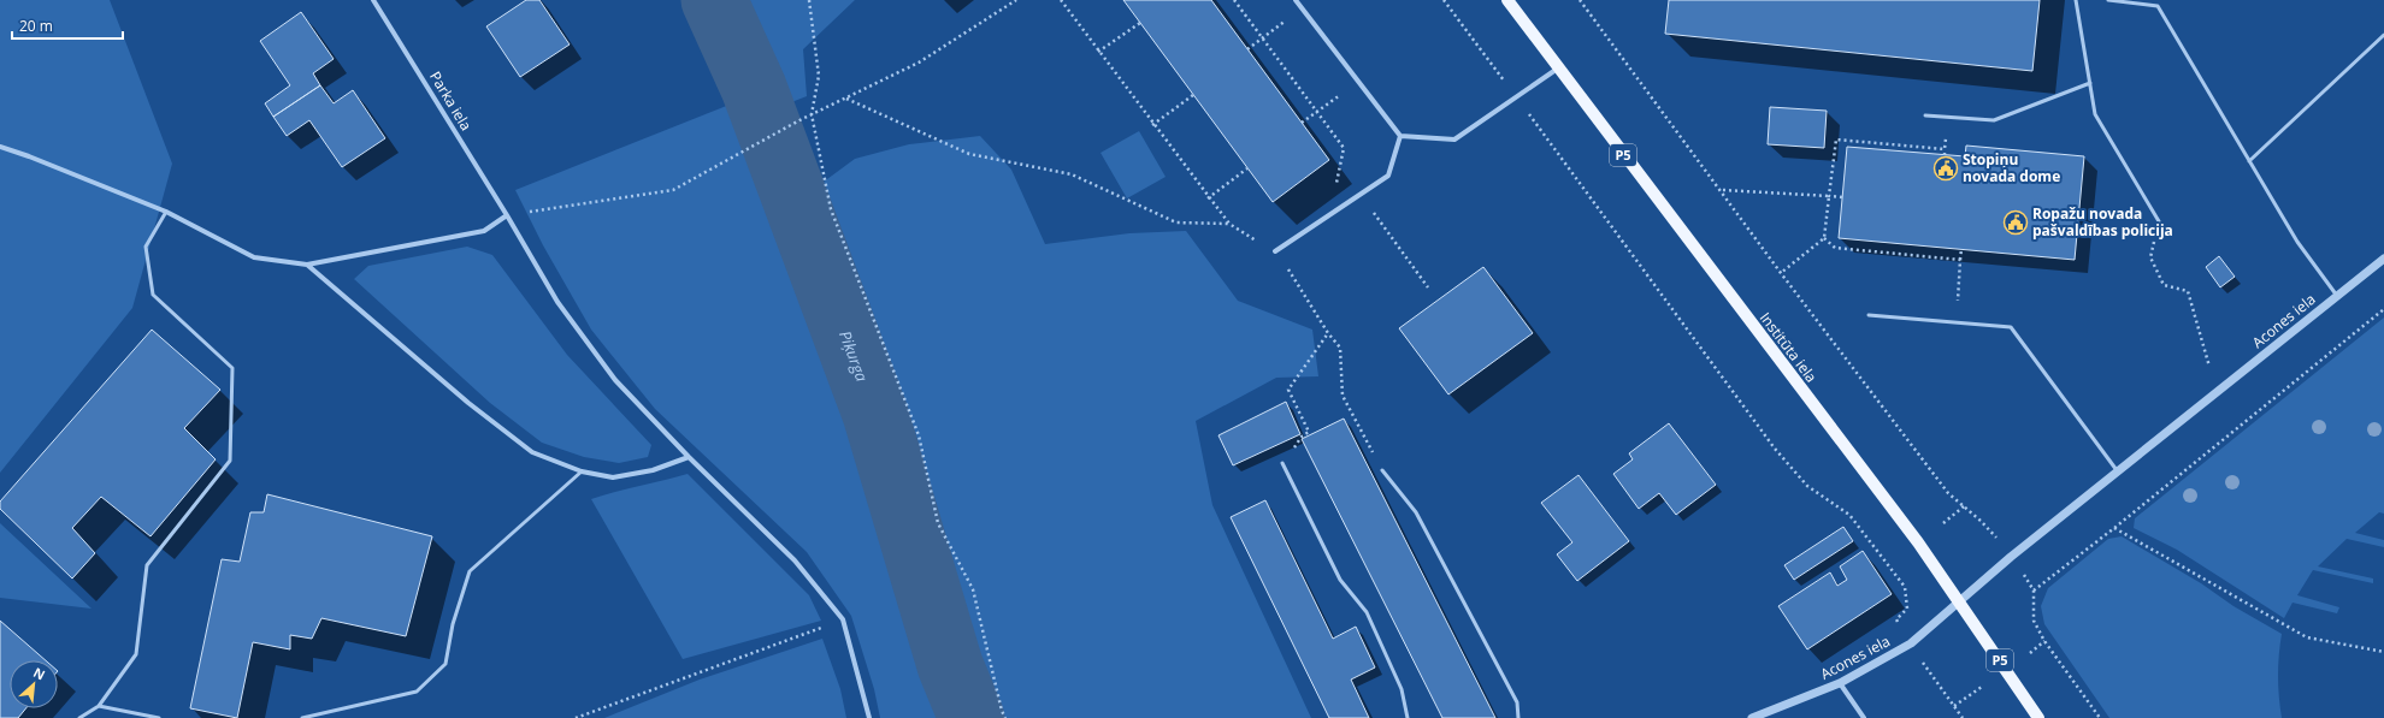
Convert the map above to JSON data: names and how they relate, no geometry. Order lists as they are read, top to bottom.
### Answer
{
  "streets": {
    "main road": ["P5", "Institūta iela"],
    "street": ["Parka iela", "Acones iela"]
  },
  "crossings": [
    ["Acones iela", "Institūta iela"]
  ],
  "water": ["Piķurga"],
  "places": {
    "public building": ["Stopiņu novada dome", "Ropažu novada pašvaldības policija"]
  },
  "scale_bar": "20 m",
  "north": "top right"
}
